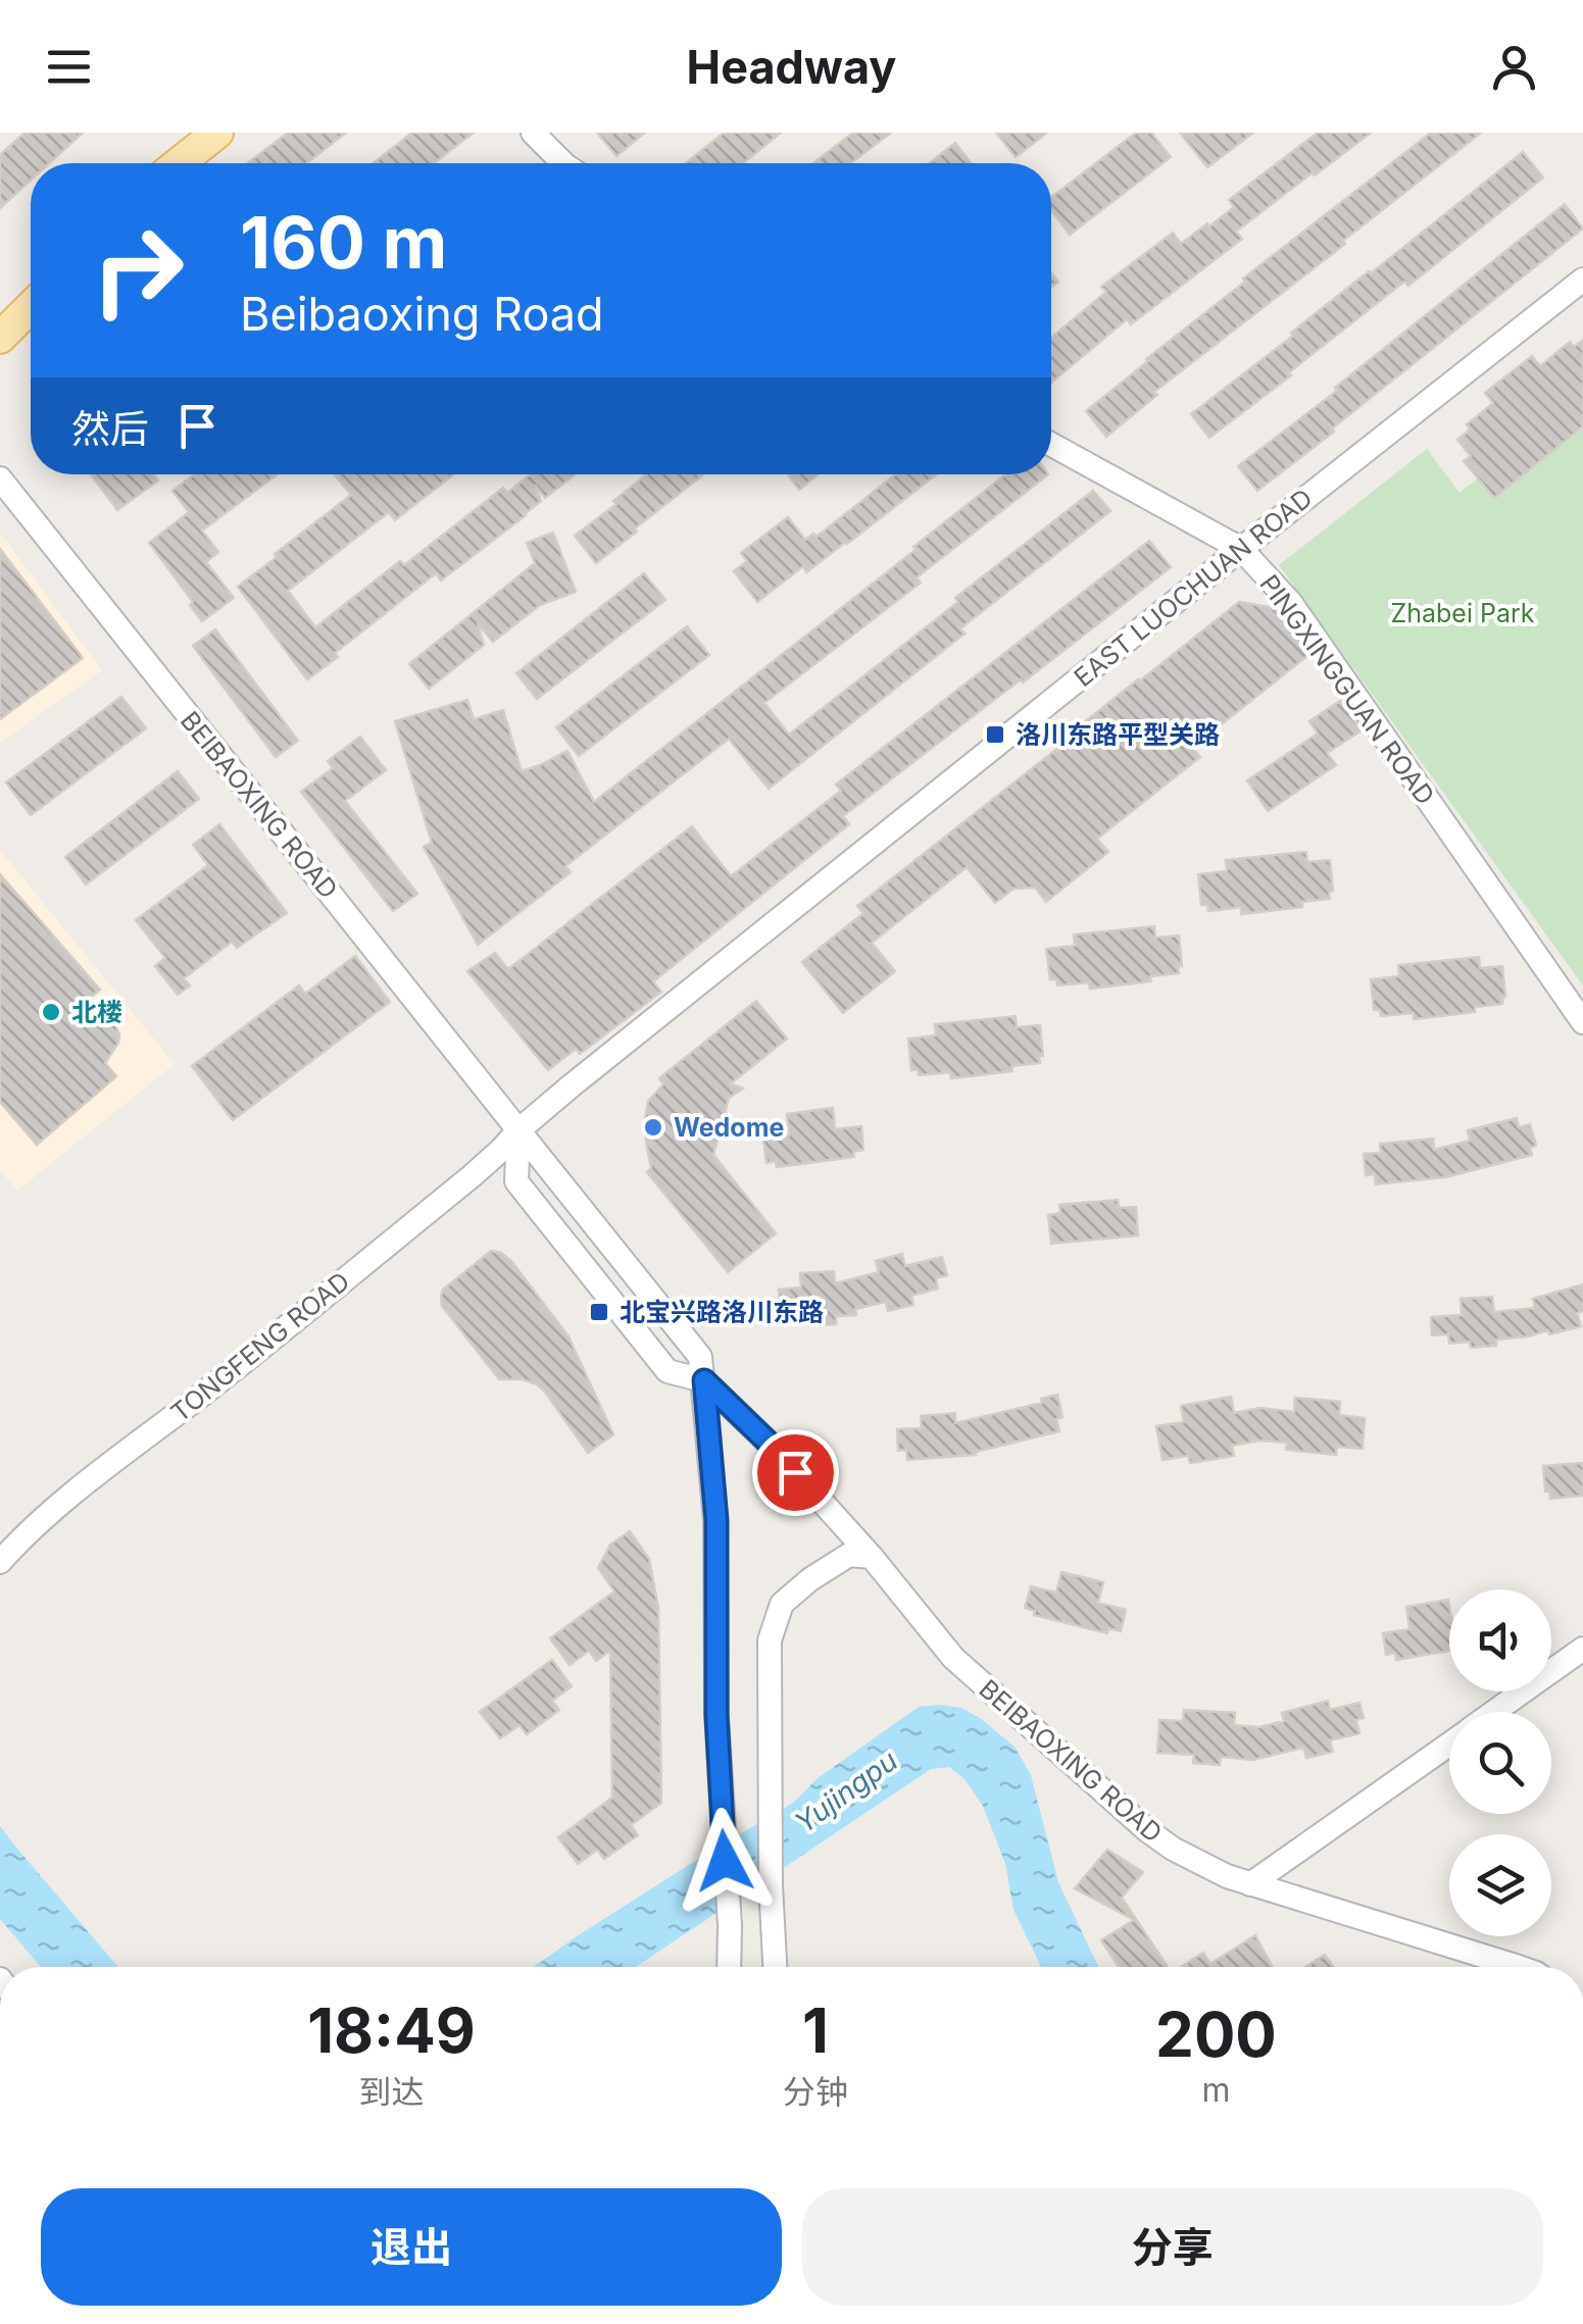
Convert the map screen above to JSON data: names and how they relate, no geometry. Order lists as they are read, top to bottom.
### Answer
{
  "streets": {
    "street": [
      "EAST LUOCHUAN ROAD",
      "PINGXINGGUAN ROAD",
      "BEIBAOXING ROAD",
      "TONGFENG ROAD"
    ]
  },
  "crossings": [
    ["EAST LUOCHUAN ROAD", "PINGXINGGUAN ROAD"],
    ["EAST LUOCHUAN ROAD", "BEIBAOXING ROAD"],
    ["EAST LUOCHUAN ROAD", "TONGFENG ROAD"],
    ["BEIBAOXING ROAD", "TONGFENG ROAD"]
  ],
  "water": ["Yujingpu"],
  "parks": ["Zhabei Park"],
  "places": {
    "transit": ["洛川东路平型关路", "北宝兴路洛川东路"],
    "other": ["北楼", "Wedome"]
  },
  "page": {
    "header": "Headway",
    "turn": ["160 m", "Beibaoxing Road"],
    "then": "然后",
    "eta": [
      "18:49",
      "到达",
      "1",
      "分钟",
      "200",
      "m"
    ],
    "buttons": ["退出", "分享"]
  }
}
